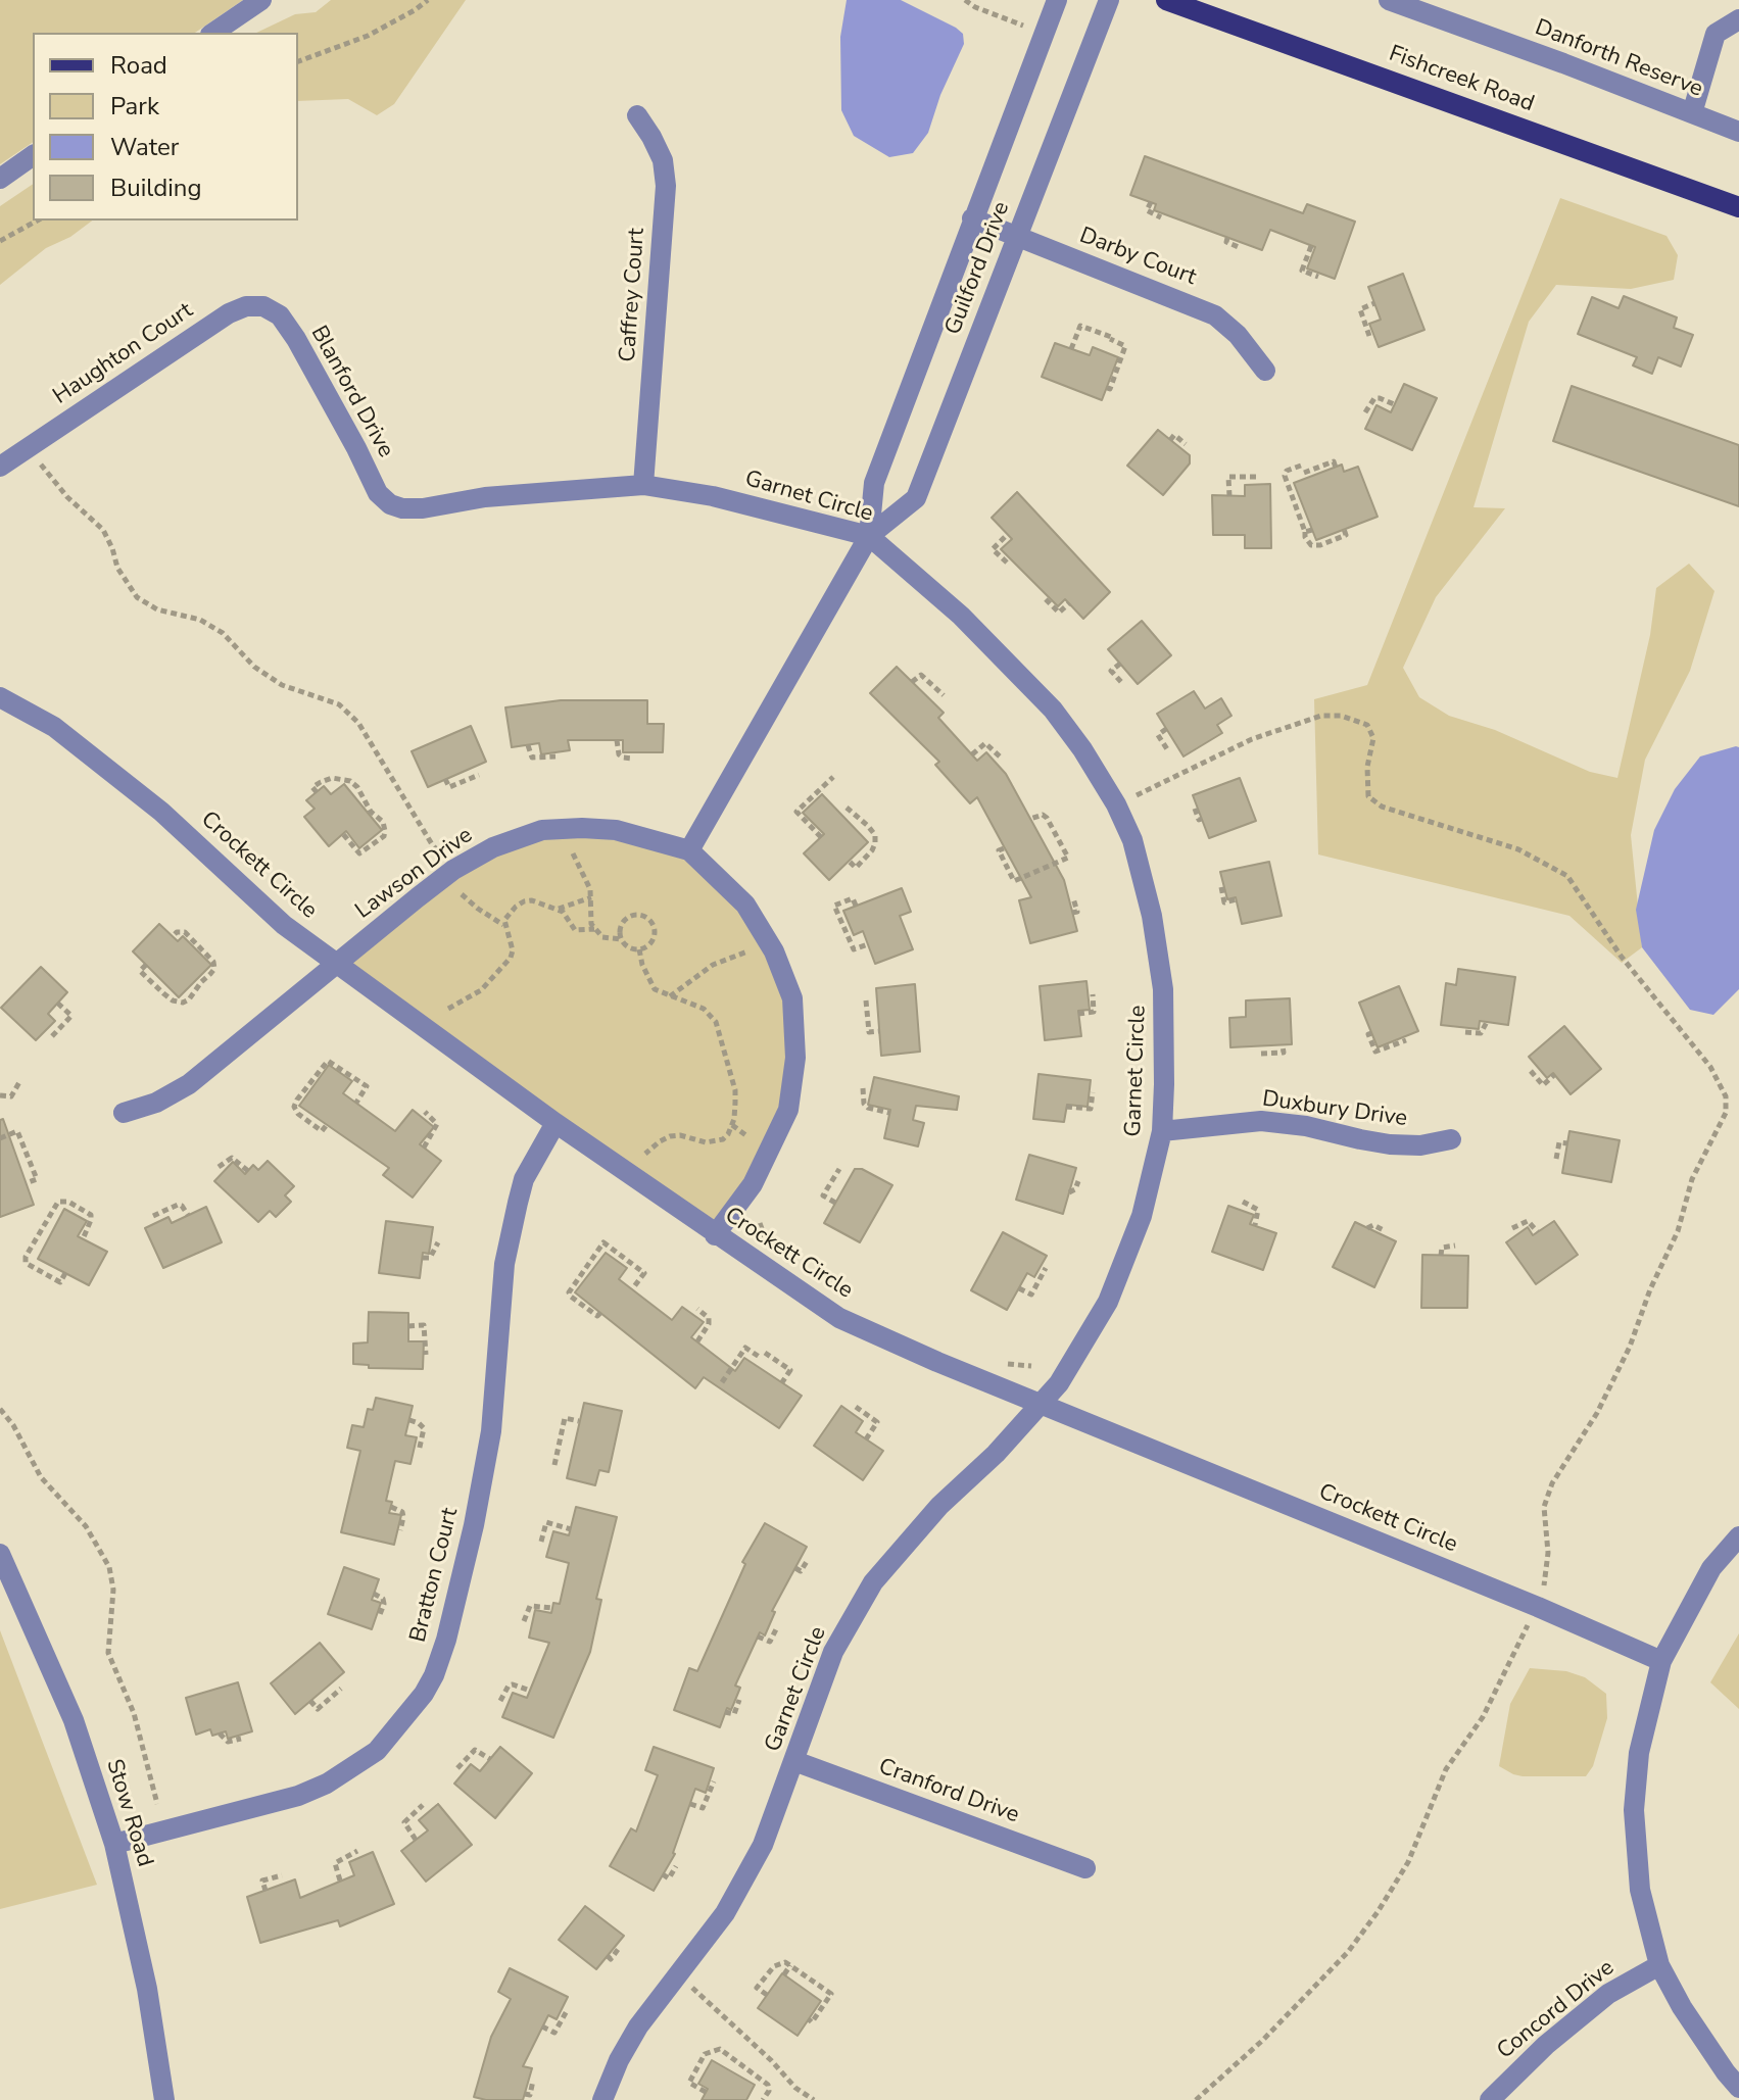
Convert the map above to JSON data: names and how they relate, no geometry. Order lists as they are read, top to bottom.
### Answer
{
  "streets": {
    "main road": ["Fishcreek Road"],
    "street": [
      "Danforth Reserve",
      "Darby Court",
      "Guilford Drive",
      "Caffrey Court",
      "Haughton Court",
      "Blanford Drive",
      "Garnet Circle",
      "Crockett Circle",
      "Lawson Drive",
      "Duxbury Drive",
      "Bratton Court",
      "Cranford Drive",
      "Stow Road",
      "Concord Drive"
    ]
  },
  "crossings": [
    ["Darby Court", "Guilford Drive"],
    ["Guilford Drive", "Garnet Circle"],
    ["Guilford Drive", "Lawson Drive"],
    ["Caffrey Court", "Garnet Circle"],
    ["Haughton Court", "Blanford Drive"],
    ["Blanford Drive", "Garnet Circle"],
    ["Garnet Circle", "Crockett Circle"],
    ["Garnet Circle", "Duxbury Drive"],
    ["Garnet Circle", "Cranford Drive"],
    ["Crockett Circle", "Lawson Drive"],
    ["Crockett Circle", "Bratton Court"],
    ["Bratton Court", "Stow Road"]
  ],
  "legend": [
    "Road",
    "Park",
    "Water",
    "Building"
  ]
}
